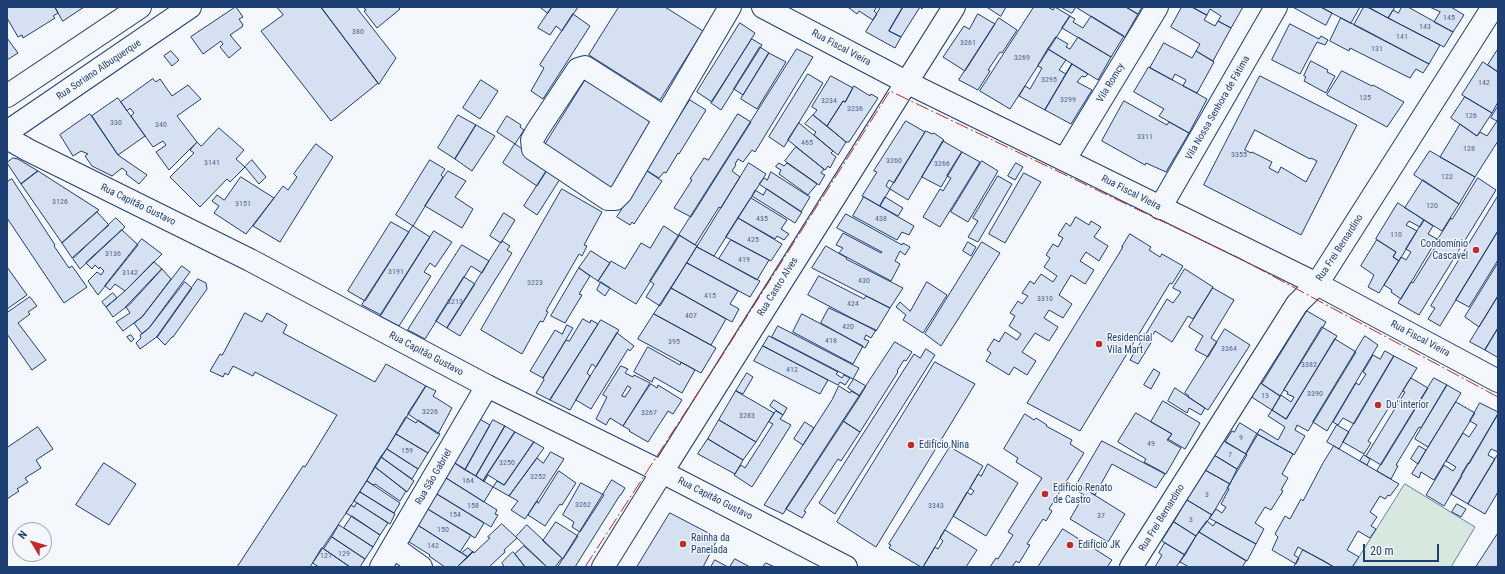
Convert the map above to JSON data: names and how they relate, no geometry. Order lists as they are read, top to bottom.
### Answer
{
  "streets": {
    "street": [
      "Rua Fiscal Vieira",
      "Rua Soriano Albuquerque",
      "Vila Romcy",
      "Vila Nossa Senhora de Fátima",
      "Rua Capitão Gustavo",
      "Rua Frei Bernardino",
      "Rua Castro Alves",
      "Rua São Gabriel"
    ]
  },
  "crossings": [
    ["Rua Fiscal Vieira", "Vila Romcy"],
    ["Rua Fiscal Vieira", "Vila Nossa Senhora de Fátima"],
    ["Rua Fiscal Vieira", "Rua Frei Bernardino"],
    ["Rua Fiscal Vieira", "Rua Castro Alves"],
    ["Rua Capitão Gustavo", "Rua Castro Alves"],
    ["Rua Capitão Gustavo", "Rua São Gabriel"]
  ],
  "places": [
    "Condomínio Cascavel",
    "Residencial Vila Mart",
    "Du' interior",
    "Edifício Nina",
    "Edifício Renato de Castro",
    "Rainha da Panelada",
    "Edifício JK"
  ],
  "house_numbers": [
    "145",
    "143",
    "380",
    "141",
    "3261",
    "131",
    "3269",
    "3295",
    "142",
    "125",
    "3299",
    "3234",
    "3236",
    "126",
    "330",
    "340",
    "3311",
    "465",
    "128",
    "3355",
    "3260",
    "3141",
    "3266",
    "122",
    "3126",
    "3151",
    "120",
    "435",
    "438",
    "110",
    "425",
    "3136",
    "419",
    "3191",
    "3142",
    "430",
    "3223",
    "415",
    "3310",
    "3213",
    "424",
    "407",
    "420",
    "418",
    "395",
    "3364",
    "3382",
    "412",
    "3390",
    "13",
    "3226",
    "3267",
    "3283",
    "9",
    "49",
    "159",
    "7",
    "3250",
    "3252",
    "164",
    "3",
    "3262",
    "158",
    "3343",
    "154",
    "37",
    "3",
    "150",
    "142",
    "129",
    "121"
  ],
  "scale_bar": "20 m",
  "north": "top left"
}
